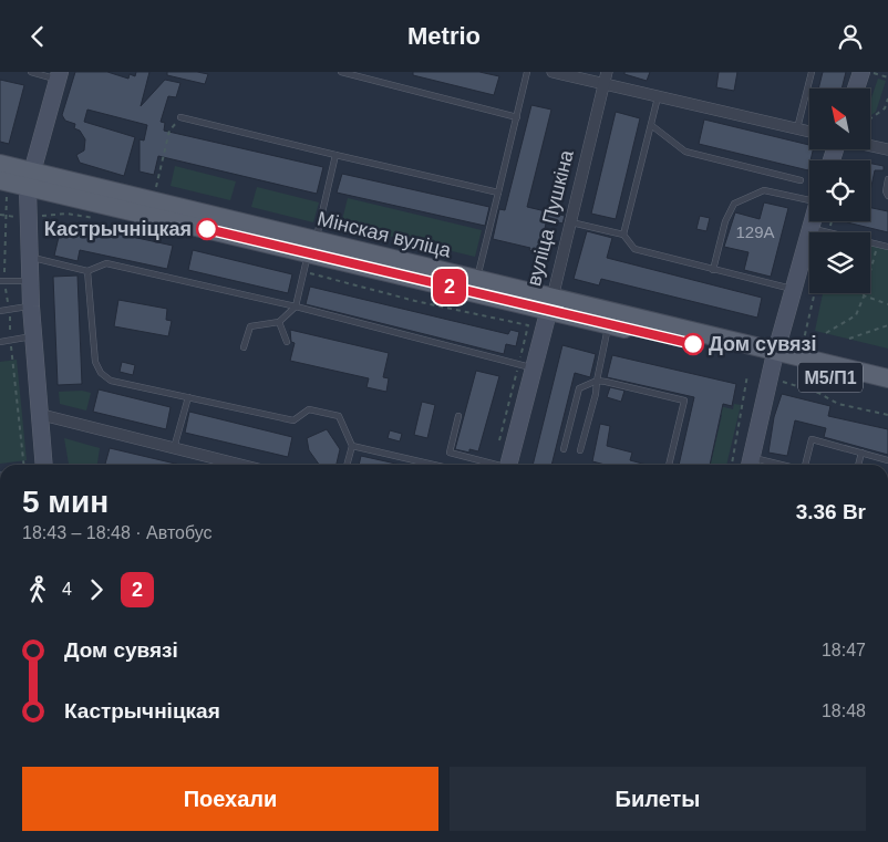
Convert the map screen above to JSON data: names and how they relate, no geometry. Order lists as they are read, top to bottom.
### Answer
{
  "streets": {
    "main road": ["вуліца Пушкіна", "Мінская вуліца", "М5/П1"]
  },
  "crossings": [
    ["вуліца Пушкіна", "Мінская вуліца"]
  ],
  "places": ["Кастрычніцкая", "Дом сувязі"],
  "lines": ["bus line 2"],
  "house_numbers": ["129А"],
  "north": "top left",
  "page": {
    "header": "Metrio",
    "on_map": "2",
    "heading": ["5 мин", "18:43 – 18:48 · Автобус", "3.36 Br"],
    "legs": ["4", "2"],
    "list": [
      {
        "name": "Дом сувязі",
        "value": "18:47"
      },
      {
        "name": "Кастрычніцкая",
        "value": "18:48"
      }
    ],
    "buttons": ["Поехали", "Билеты"]
  }
}
